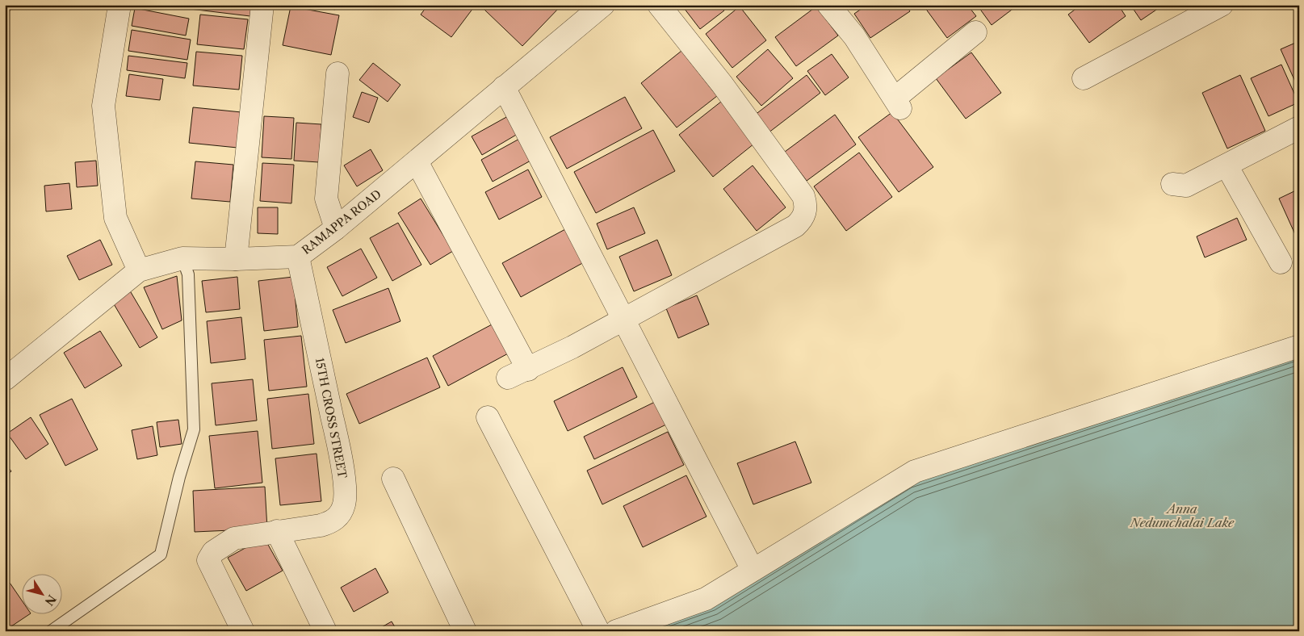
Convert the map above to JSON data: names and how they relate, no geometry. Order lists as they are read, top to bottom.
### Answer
{
  "streets": {
    "street": ["RAMAPPA ROAD", "15TH CROSS STREET"]
  },
  "crossings": [
    ["RAMAPPA ROAD", "15TH CROSS STREET"]
  ],
  "water": ["Anna Nedumchalai Lake"],
  "north": "bottom right"
}
